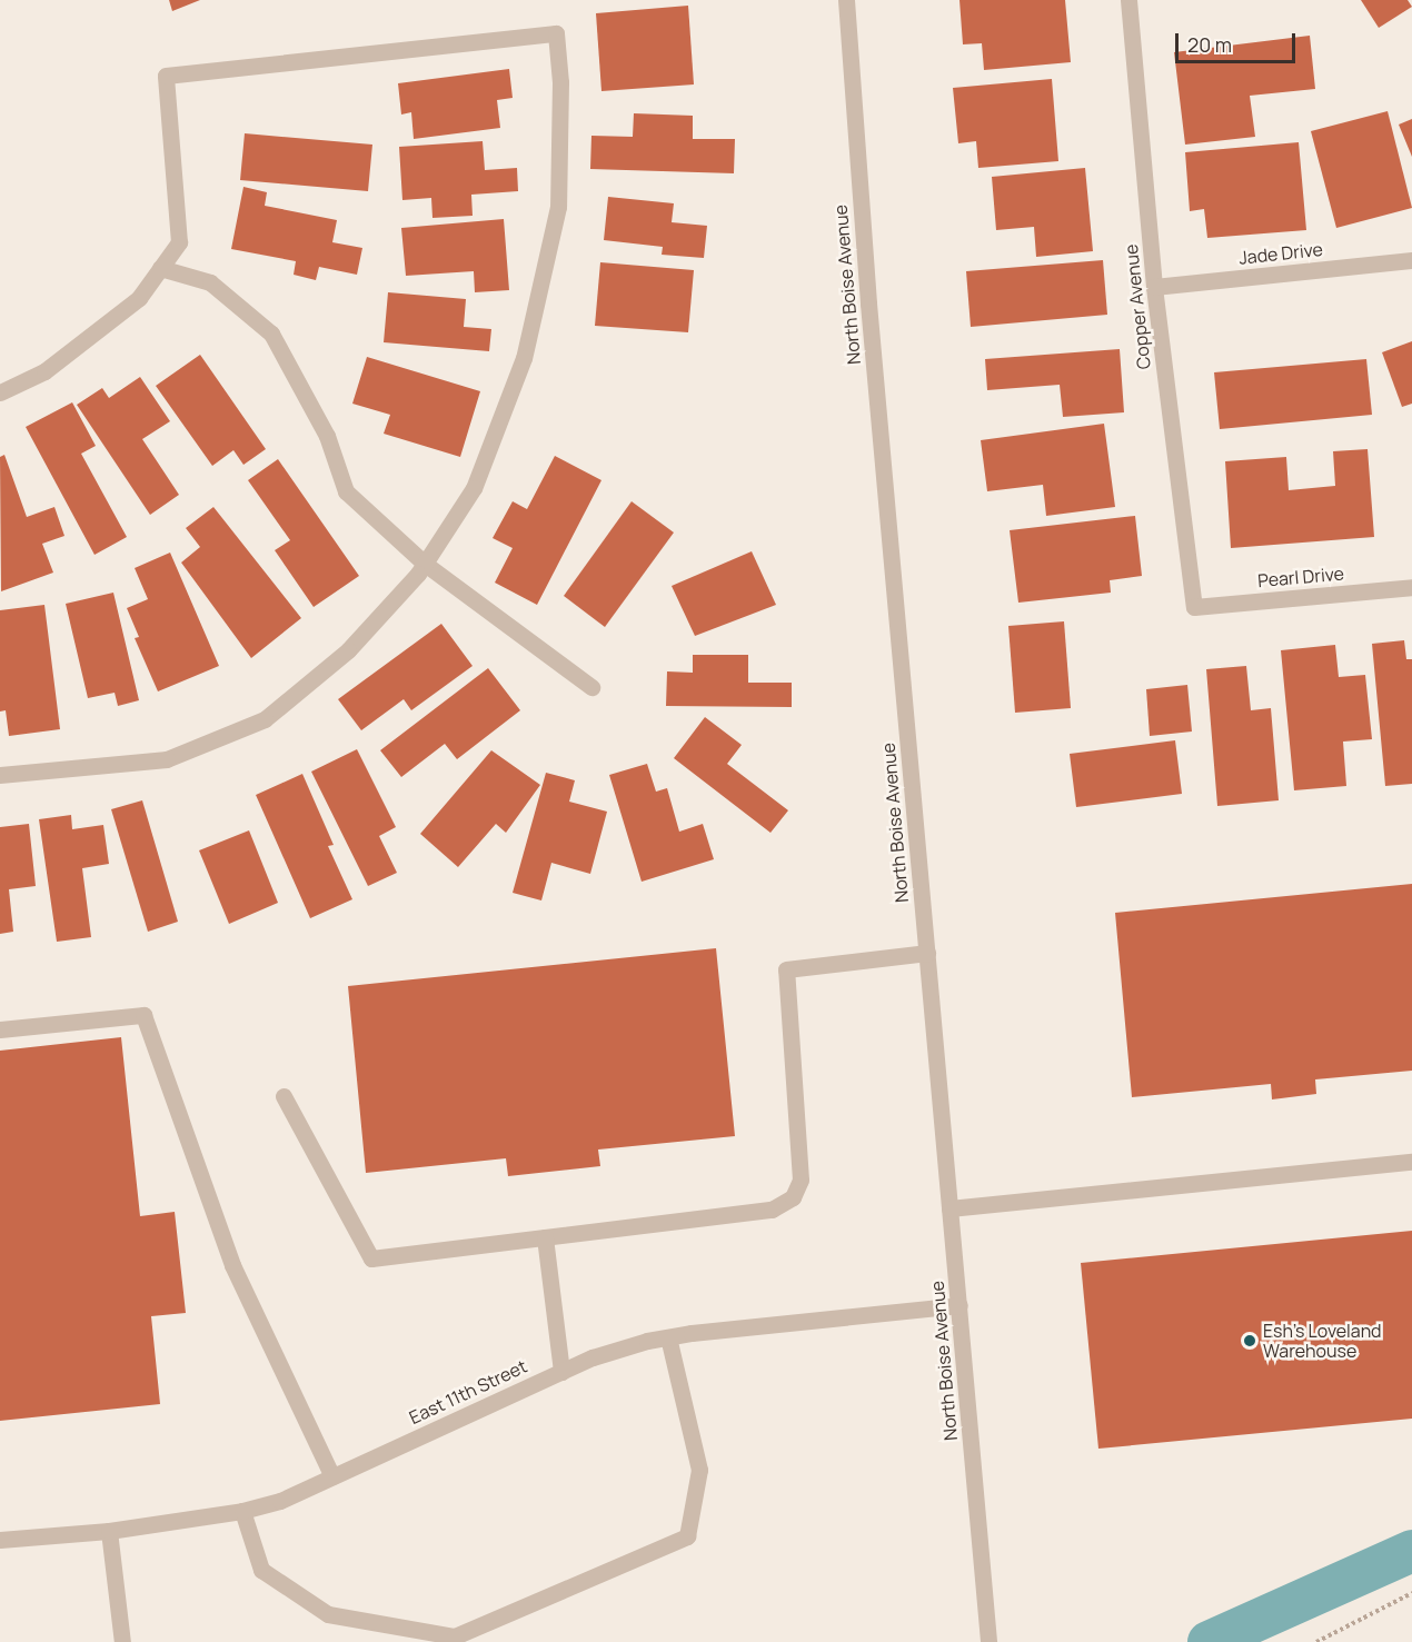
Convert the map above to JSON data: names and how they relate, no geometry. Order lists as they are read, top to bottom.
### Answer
{
  "streets": {
    "street": [
      "Jade Drive",
      "North Boise Avenue",
      "Copper Avenue",
      "Pearl Drive",
      "East 11th Street"
    ]
  },
  "crossings": [
    ["Jade Drive", "Copper Avenue"],
    ["North Boise Avenue", "East 11th Street"],
    ["Copper Avenue", "Pearl Drive"]
  ],
  "places": ["Esh's Loveland Warehouse"],
  "scale_bar": "20 m"
}
